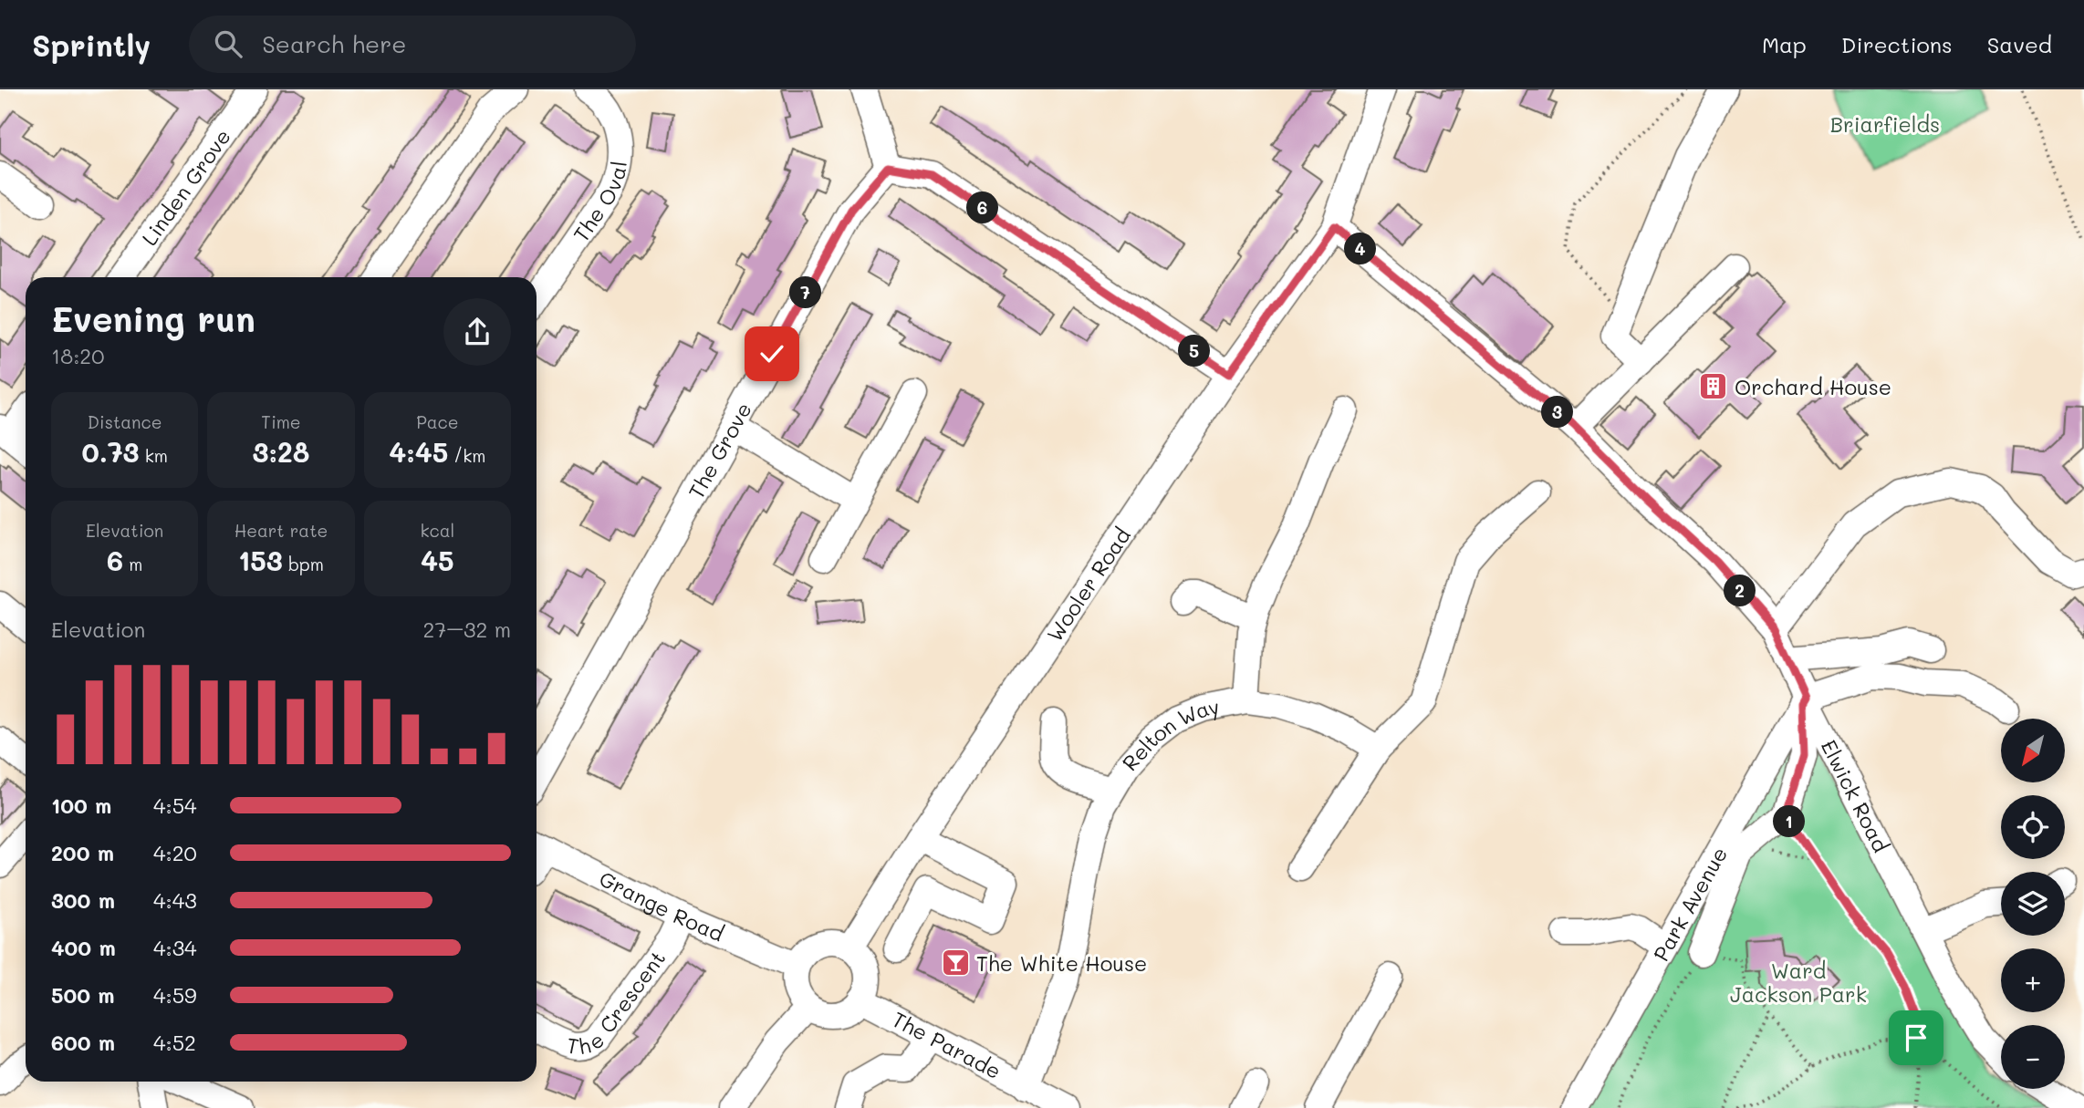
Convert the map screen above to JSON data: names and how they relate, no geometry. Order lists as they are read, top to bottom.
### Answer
{
  "streets": {
    "street": [
      "Linden Grove",
      "The Oval",
      "The Grove",
      "Wooler Road",
      "Relton Way",
      "Elwick Road",
      "Park Avenue",
      "Grange Road",
      "The Crescent",
      "The Parade"
    ]
  },
  "crossings": [
    ["Wooler Road", "Elwick Road"],
    ["Wooler Road", "Grange Road"],
    ["Wooler Road", "The Parade"],
    ["Relton Way", "The Parade"],
    ["Elwick Road", "Park Avenue"],
    ["Grange Road", "The Crescent"],
    ["Grange Road", "The Parade"]
  ],
  "parks": ["Briarfields", "Ward Jackson Park"],
  "places": {
    "building": ["Orchard House"],
    "bar": ["The White House"]
  },
  "north": "bottom left",
  "page": {
    "header": "Sprintly",
    "search": "Search here",
    "nav": ["Map", "Directions", "Saved"],
    "pins": [
      "6",
      "4",
      "7",
      "5",
      "3",
      "2",
      "1"
    ],
    "heading": ["Evening run", "18:20"],
    "stats": [
      ["Distance", "0.73 km"],
      ["Time", "3:28"],
      ["Pace", "4:45 /km"],
      ["Elevation", "6 m"],
      ["Heart rate", "153 bpm"],
      ["kcal", "45"]
    ],
    "chart": ["Elevation", "27–32 m"],
    "map_buttons": ["+", "−"],
    "list": [
      {
        "name": "100 m",
        "note": "4:54"
      },
      {
        "name": "200 m",
        "note": "4:20"
      },
      {
        "name": "300 m",
        "note": "4:43"
      },
      {
        "name": "400 m",
        "note": "4:34"
      },
      {
        "name": "500 m",
        "note": "4:59"
      },
      {
        "name": "600 m",
        "note": "4:52"
      }
    ]
  }
}
